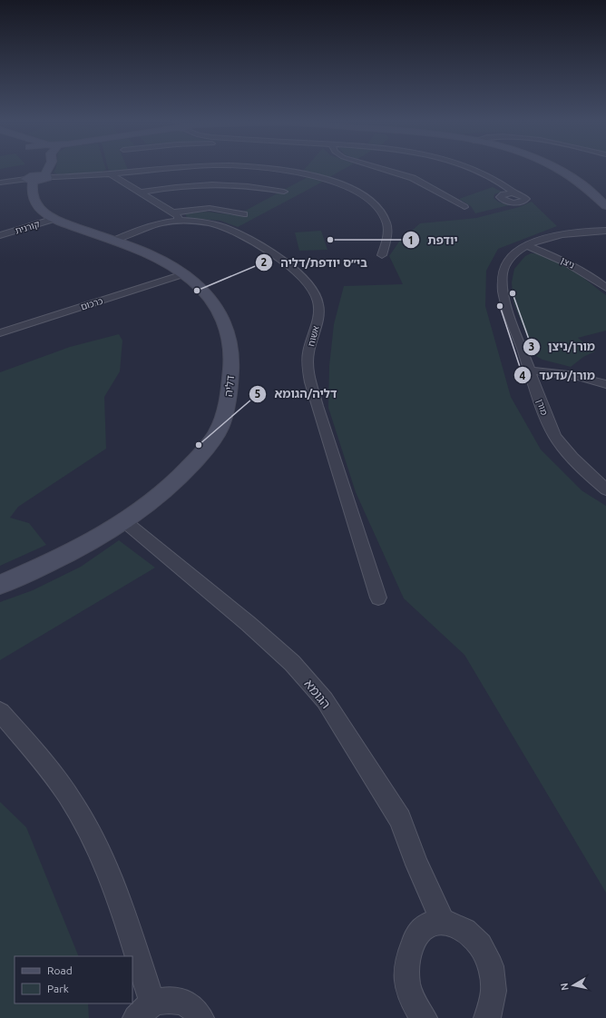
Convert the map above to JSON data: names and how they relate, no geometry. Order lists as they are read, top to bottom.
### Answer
{
  "streets": {
    "street": [
      "קורנית",
      "ניצן",
      "כרכום",
      "אשוח",
      "דליה",
      "מורן",
      "הגומא"
    ]
  },
  "crossings": [
    ["קורנית", "דליה"],
    ["ניצן", "מורן"],
    ["כרכום", "דליה"],
    ["אשוח", "דליה"],
    ["דליה", "הגומא"]
  ],
  "places": [
    "יודפת",
    "בי״ס יודפת/דליה",
    "מורן/ניצן",
    "מורן/עדעד",
    "דליה/הגומא"
  ],
  "legend": ["Road", "Park"],
  "north": "left"
}
